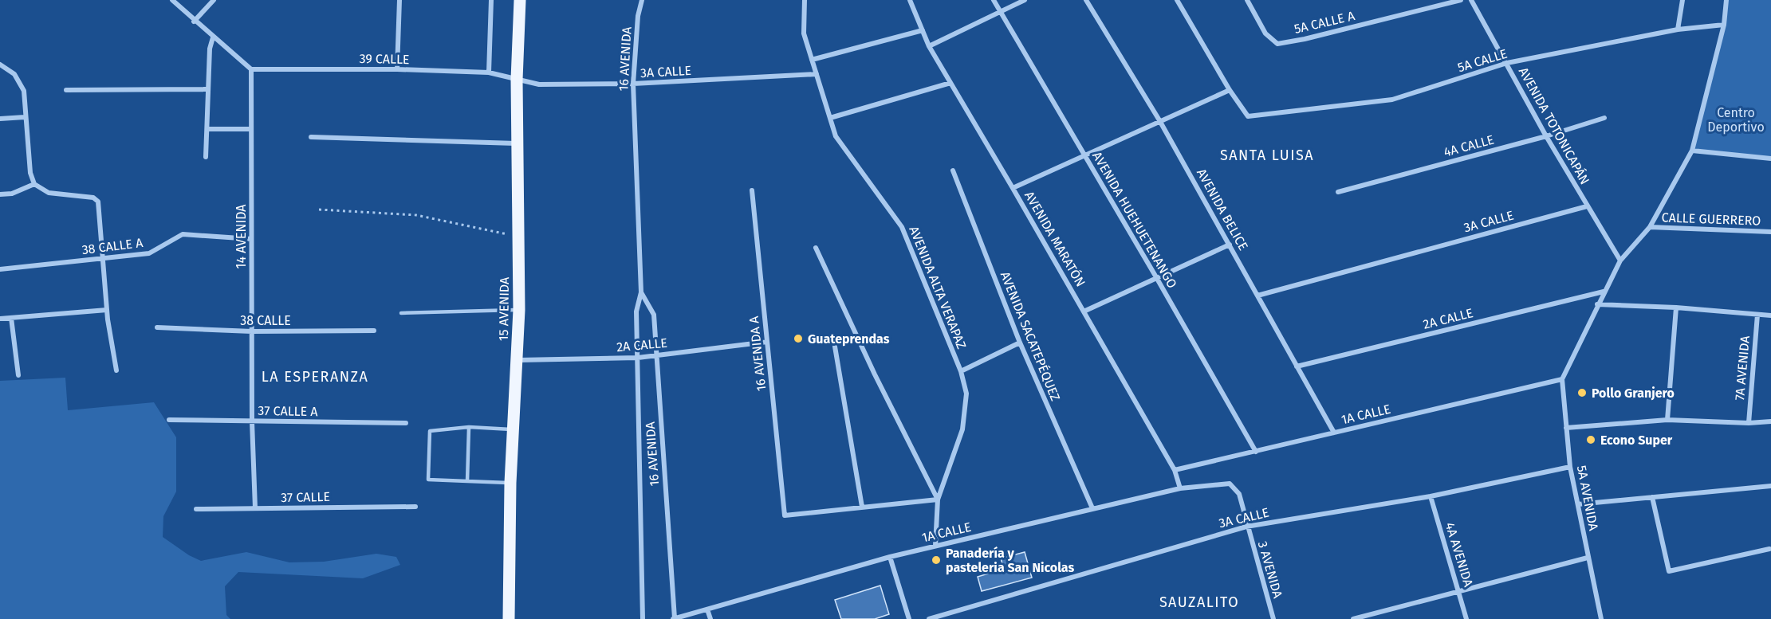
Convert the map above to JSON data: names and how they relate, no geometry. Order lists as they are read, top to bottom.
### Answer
{
  "streets": {
    "main road": ["15 AVENIDA"],
    "street": [
      "5A CALLE A",
      "39 CALLE",
      "16 AVENIDA",
      "5A CALLE",
      "3A CALLE",
      "AVENIDA TOTONICAPÁN",
      "4A CALLE",
      "AVENIDA BELICE",
      "CALLE GUERRERO",
      "AVENIDA HUEHUETENANGO",
      "14 AVENIDA",
      "AVENIDA MARATÓN",
      "38 CALLE A",
      "AVENIDA ALTA VERAPAZ",
      "2A CALLE",
      "38 CALLE",
      "AVENIDA SACATEPÉQUEZ",
      "16 AVENIDA A",
      "7A AVENIDA",
      "37 CALLE A",
      "1A CALLE",
      "37 CALLE",
      "5A AVENIDA",
      "4A AVENIDA",
      "3 AVENIDA"
    ]
  },
  "crossings": [
    ["39 CALLE", "3A CALLE"],
    ["39 CALLE", "14 AVENIDA"],
    ["39 CALLE", "15 AVENIDA"],
    ["16 AVENIDA", "3A CALLE"],
    ["16 AVENIDA", "2A CALLE"],
    ["16 AVENIDA", "1A CALLE"],
    ["5A CALLE", "AVENIDA TOTONICAPÁN"],
    ["3A CALLE", "AVENIDA TOTONICAPÁN"],
    ["3A CALLE", "AVENIDA BELICE"],
    ["3A CALLE", "AVENIDA ALTA VERAPAZ"],
    ["3A CALLE", "15 AVENIDA"],
    ["3A CALLE", "5A AVENIDA"],
    ["3A CALLE", "4A AVENIDA"],
    ["3A CALLE", "3 AVENIDA"],
    ["AVENIDA TOTONICAPÁN", "4A CALLE"],
    ["AVENIDA BELICE", "2A CALLE"],
    ["AVENIDA BELICE", "1A CALLE"],
    ["AVENIDA HUEHUETENANGO", "1A CALLE"],
    ["14 AVENIDA", "38 CALLE A"],
    ["14 AVENIDA", "38 CALLE"],
    ["14 AVENIDA", "37 CALLE A"],
    ["14 AVENIDA", "37 CALLE"],
    ["AVENIDA MARATÓN", "1A CALLE"],
    ["AVENIDA ALTA VERAPAZ", "1A CALLE"],
    ["15 AVENIDA", "2A CALLE"],
    ["2A CALLE", "16 AVENIDA A"],
    ["AVENIDA SACATEPÉQUEZ", "1A CALLE"],
    ["1A CALLE", "5A AVENIDA"],
    ["1A CALLE", "3 AVENIDA"]
  ],
  "districts": ["SANTA LUISA", "LA ESPERANZA", "SAUZALITO"],
  "parks": ["Centro Deportivo"],
  "places": [
    "Guateprendas",
    "Pollo Granjero",
    "Econo Super",
    "Panadería y pasteleria San Nicolas"
  ]
}
